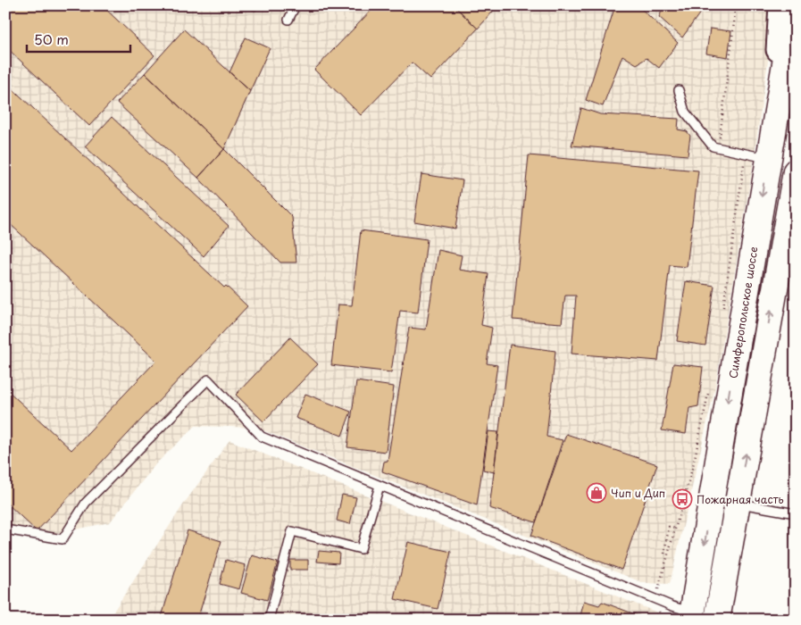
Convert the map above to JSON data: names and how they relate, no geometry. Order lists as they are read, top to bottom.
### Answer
{
  "streets": {
    "main road": ["Симферопольское шоссе"]
  },
  "places": {
    "shop": ["Чип и Дип"],
    "bus stop": ["Пожарная часть"]
  },
  "scale_bar": "50 m"
}
